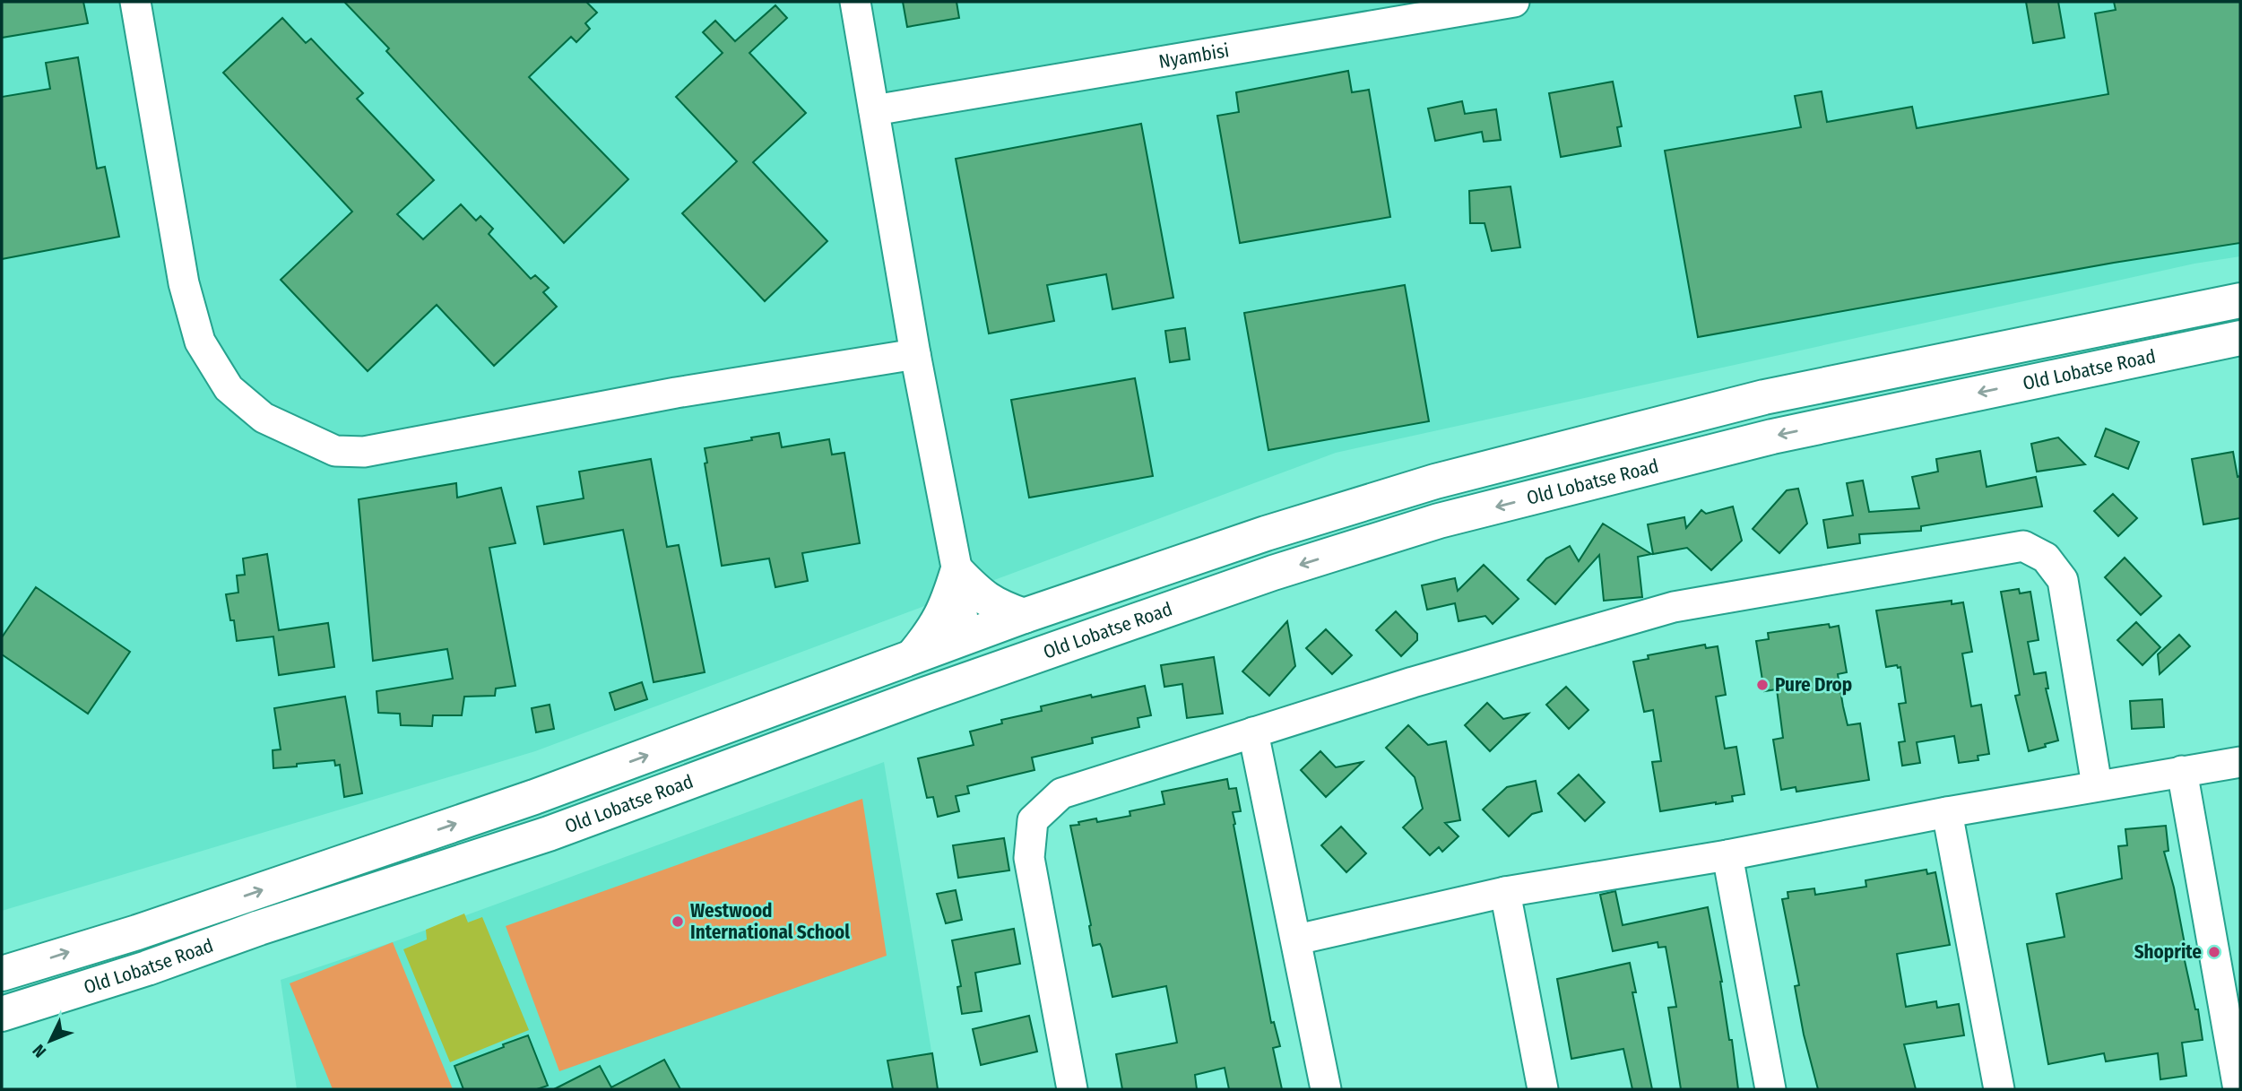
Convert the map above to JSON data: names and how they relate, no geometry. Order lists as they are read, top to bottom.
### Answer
{
  "streets": {
    "main road": ["Old Lobatse Road"],
    "street": ["Nyambisi"]
  },
  "places": ["Pure Drop", "Westwood International School", "Shoprite"],
  "north": "bottom left"
}
